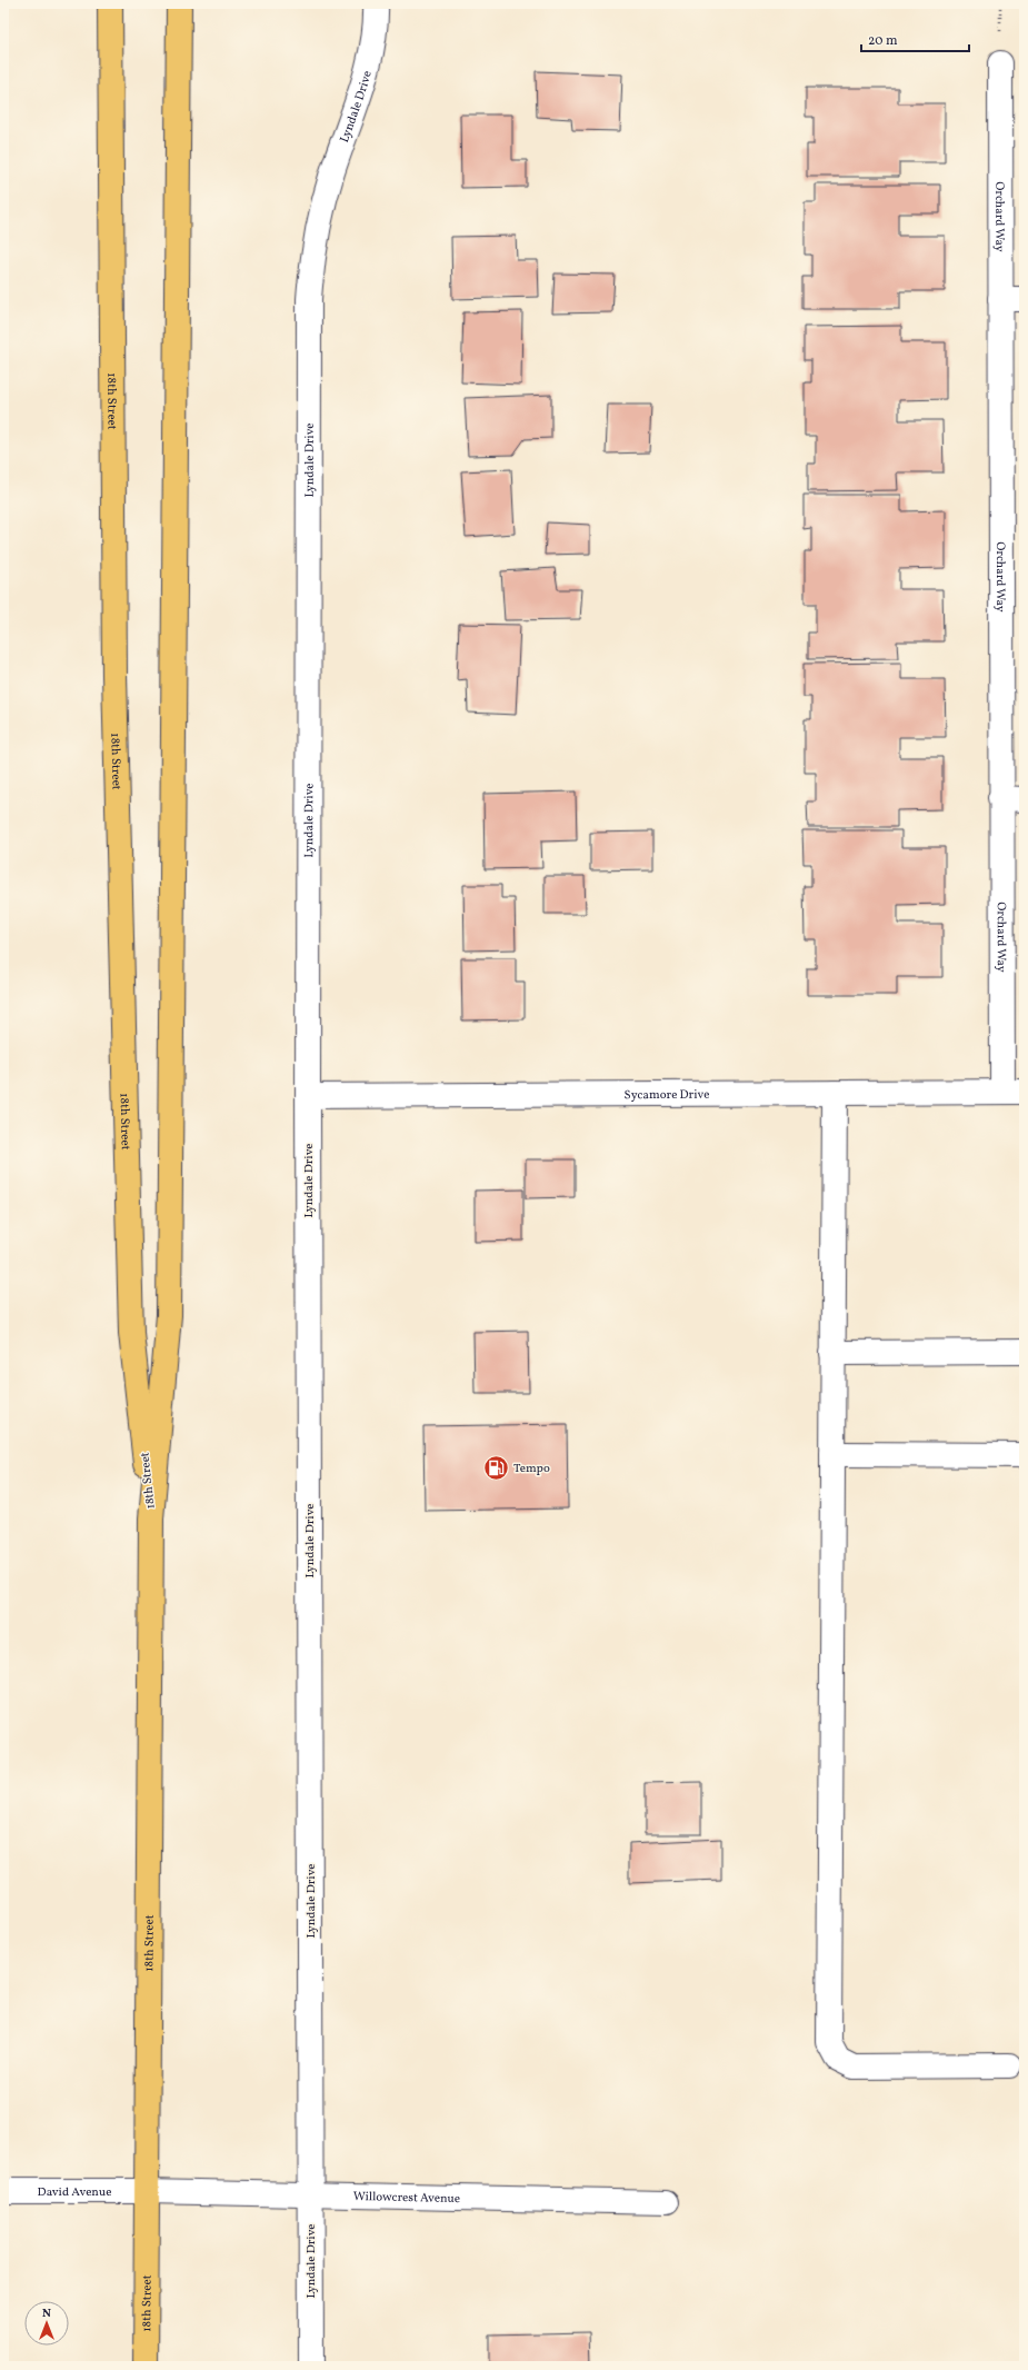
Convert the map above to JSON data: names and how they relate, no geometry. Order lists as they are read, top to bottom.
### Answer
{
  "streets": {
    "main road": ["18th Street"],
    "street": [
      "Lyndale Drive",
      "Orchard Way",
      "Sycamore Drive",
      "David Avenue",
      "Willowcrest Avenue"
    ]
  },
  "crossings": [
    ["Lyndale Drive", "Sycamore Drive"],
    ["Lyndale Drive", "Willowcrest Avenue"],
    ["Orchard Way", "Sycamore Drive"],
    ["18th Street", "David Avenue"],
    ["18th Street", "Willowcrest Avenue"],
    ["David Avenue", "Willowcrest Avenue"]
  ],
  "places": {
    "fuel station": ["Tempo"]
  },
  "scale_bar": "20 m",
  "north": "top"
}
